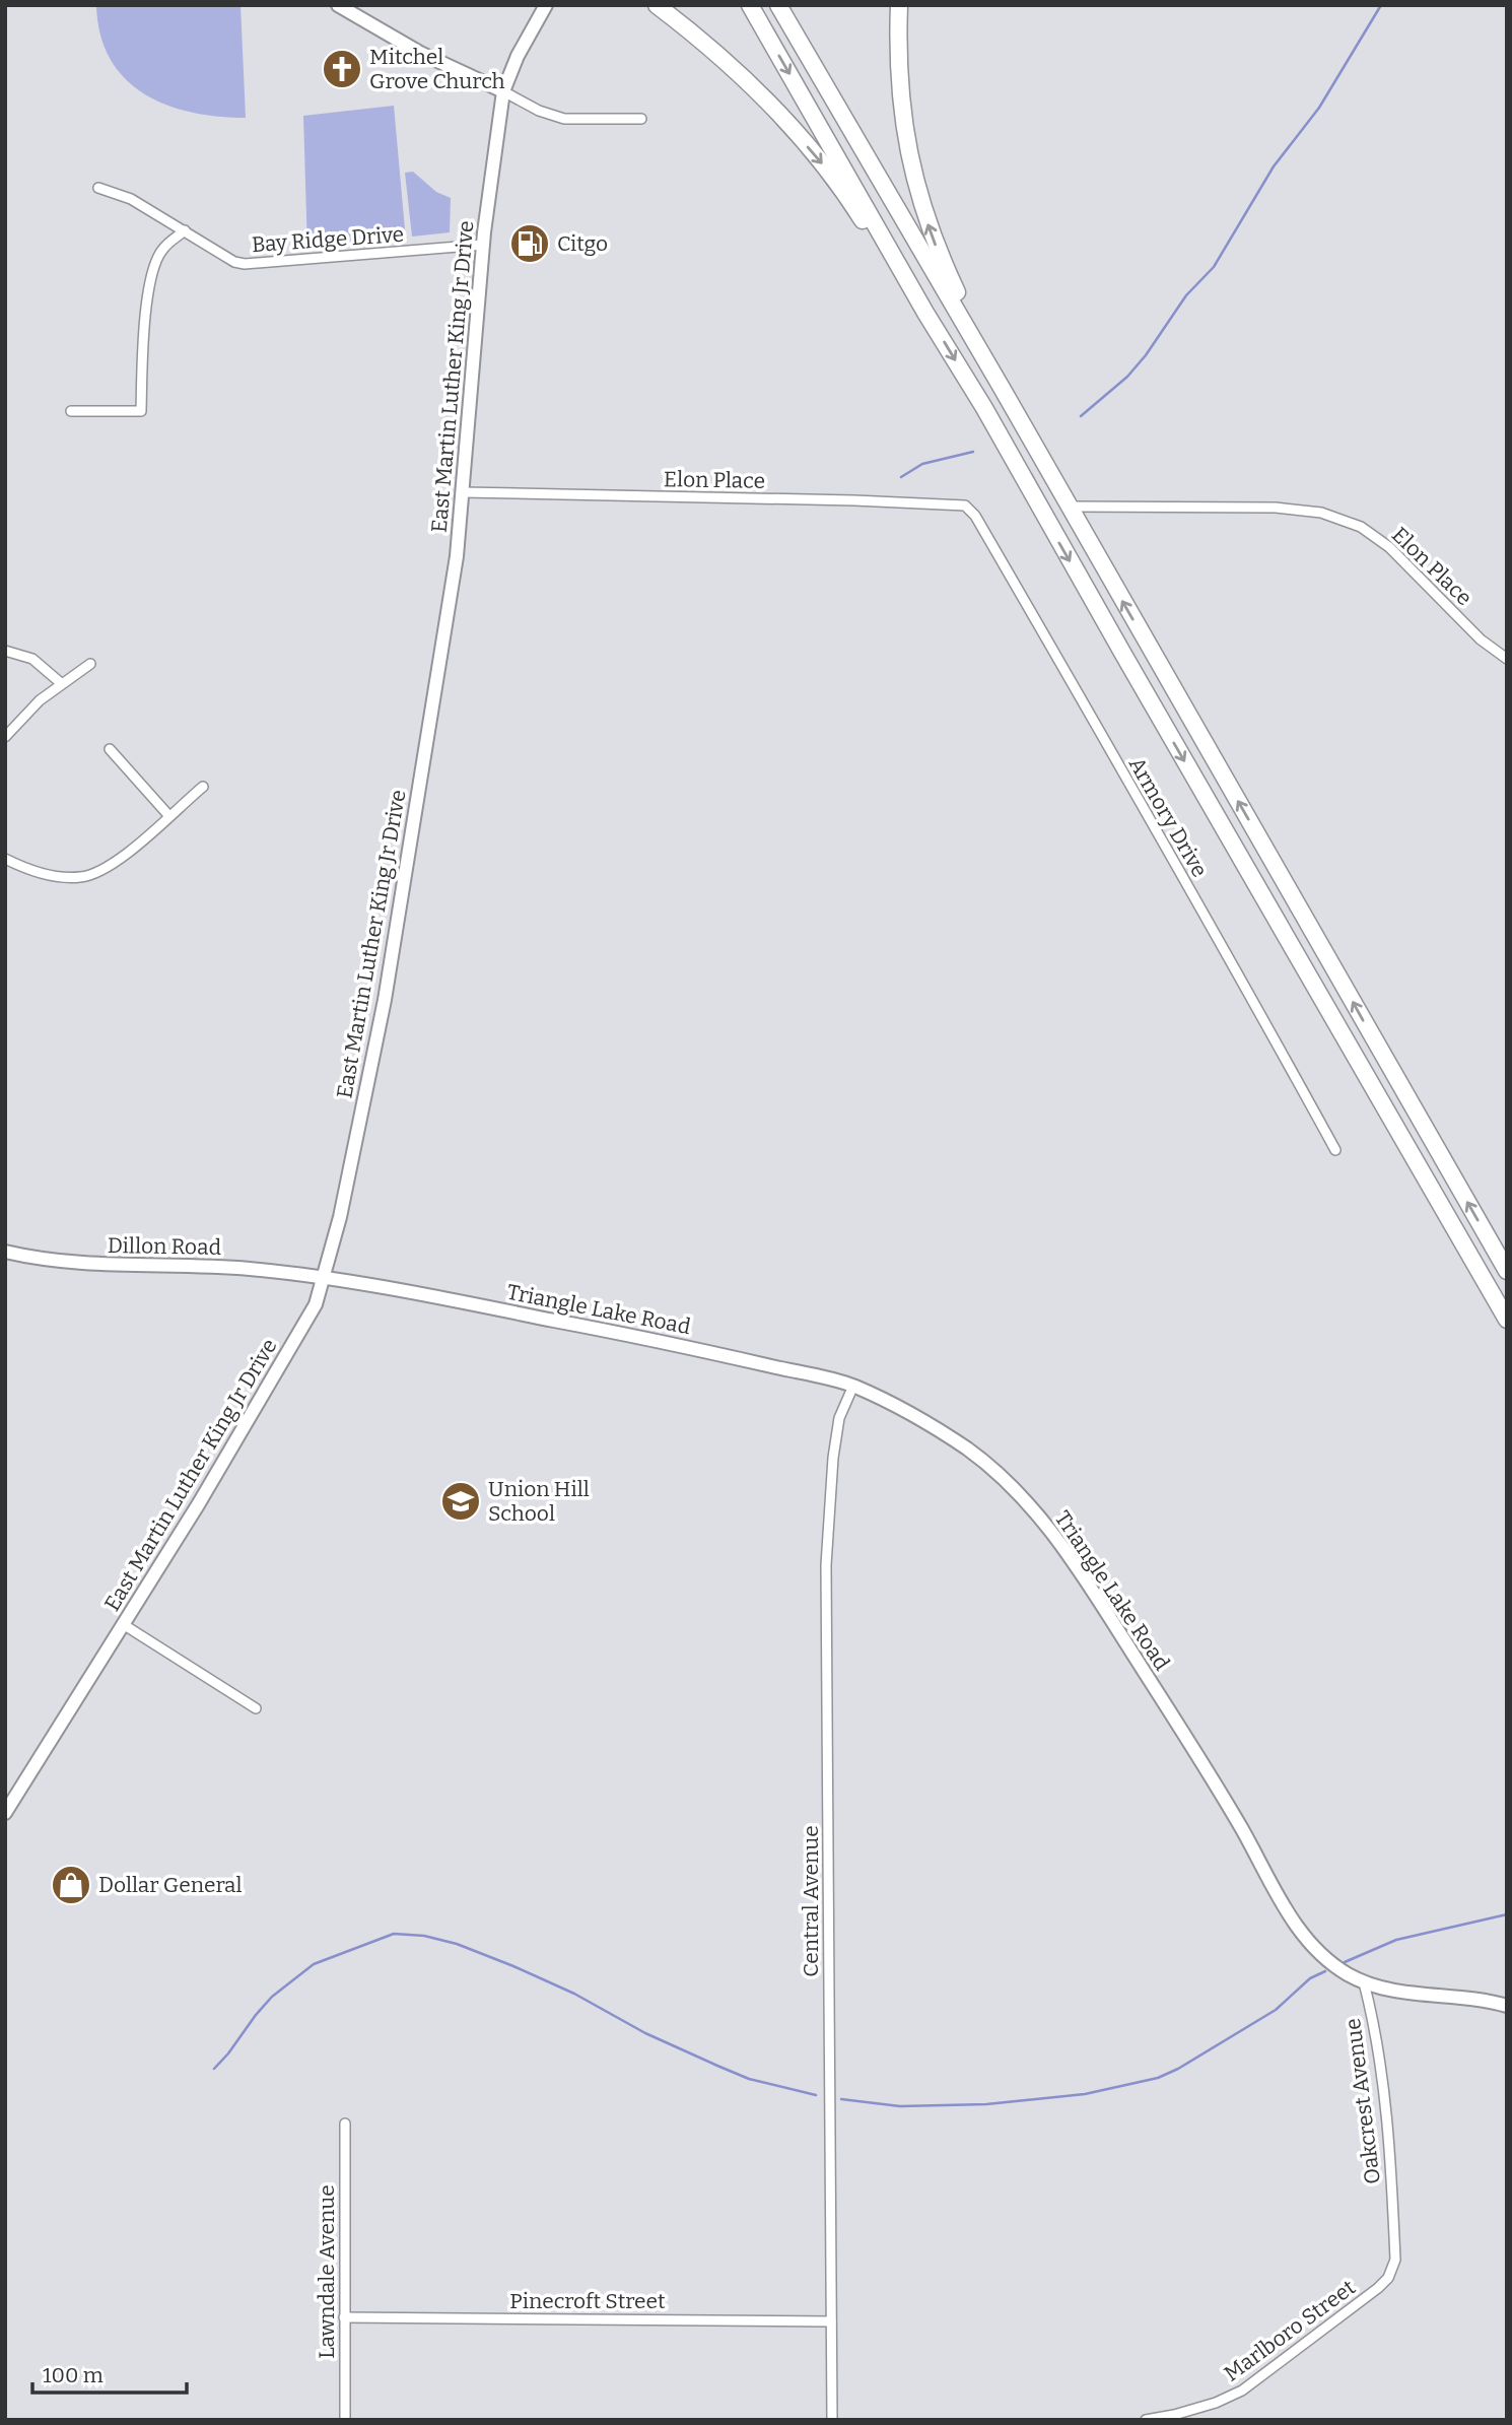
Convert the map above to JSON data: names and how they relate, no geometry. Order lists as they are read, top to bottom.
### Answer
{
  "streets": {
    "street": [
      "Bay Ridge Drive",
      "East Martin Luther King Jr Drive",
      "Elon Place",
      "Armory Drive",
      "Dillon Road",
      "Triangle Lake Road",
      "Central Avenue",
      "Oakcrest Avenue",
      "Lawndale Avenue",
      "Pinecroft Street",
      "Marlboro Street"
    ]
  },
  "crossings": [
    ["Bay Ridge Drive", "East Martin Luther King Jr Drive"],
    ["East Martin Luther King Jr Drive", "Elon Place"],
    ["East Martin Luther King Jr Drive", "Dillon Road"],
    ["East Martin Luther King Jr Drive", "Triangle Lake Road"],
    ["Elon Place", "Armory Drive"],
    ["Dillon Road", "Triangle Lake Road"],
    ["Triangle Lake Road", "Central Avenue"],
    ["Triangle Lake Road", "Oakcrest Avenue"],
    ["Central Avenue", "Pinecroft Street"],
    ["Oakcrest Avenue", "Marlboro Street"],
    ["Lawndale Avenue", "Pinecroft Street"]
  ],
  "places": {
    "church": ["Mitchel Grove Church"],
    "fuel station": ["Citgo"],
    "school or university": ["Union Hill School"],
    "shop": ["Dollar General"]
  },
  "scale_bar": "100 m"
}
